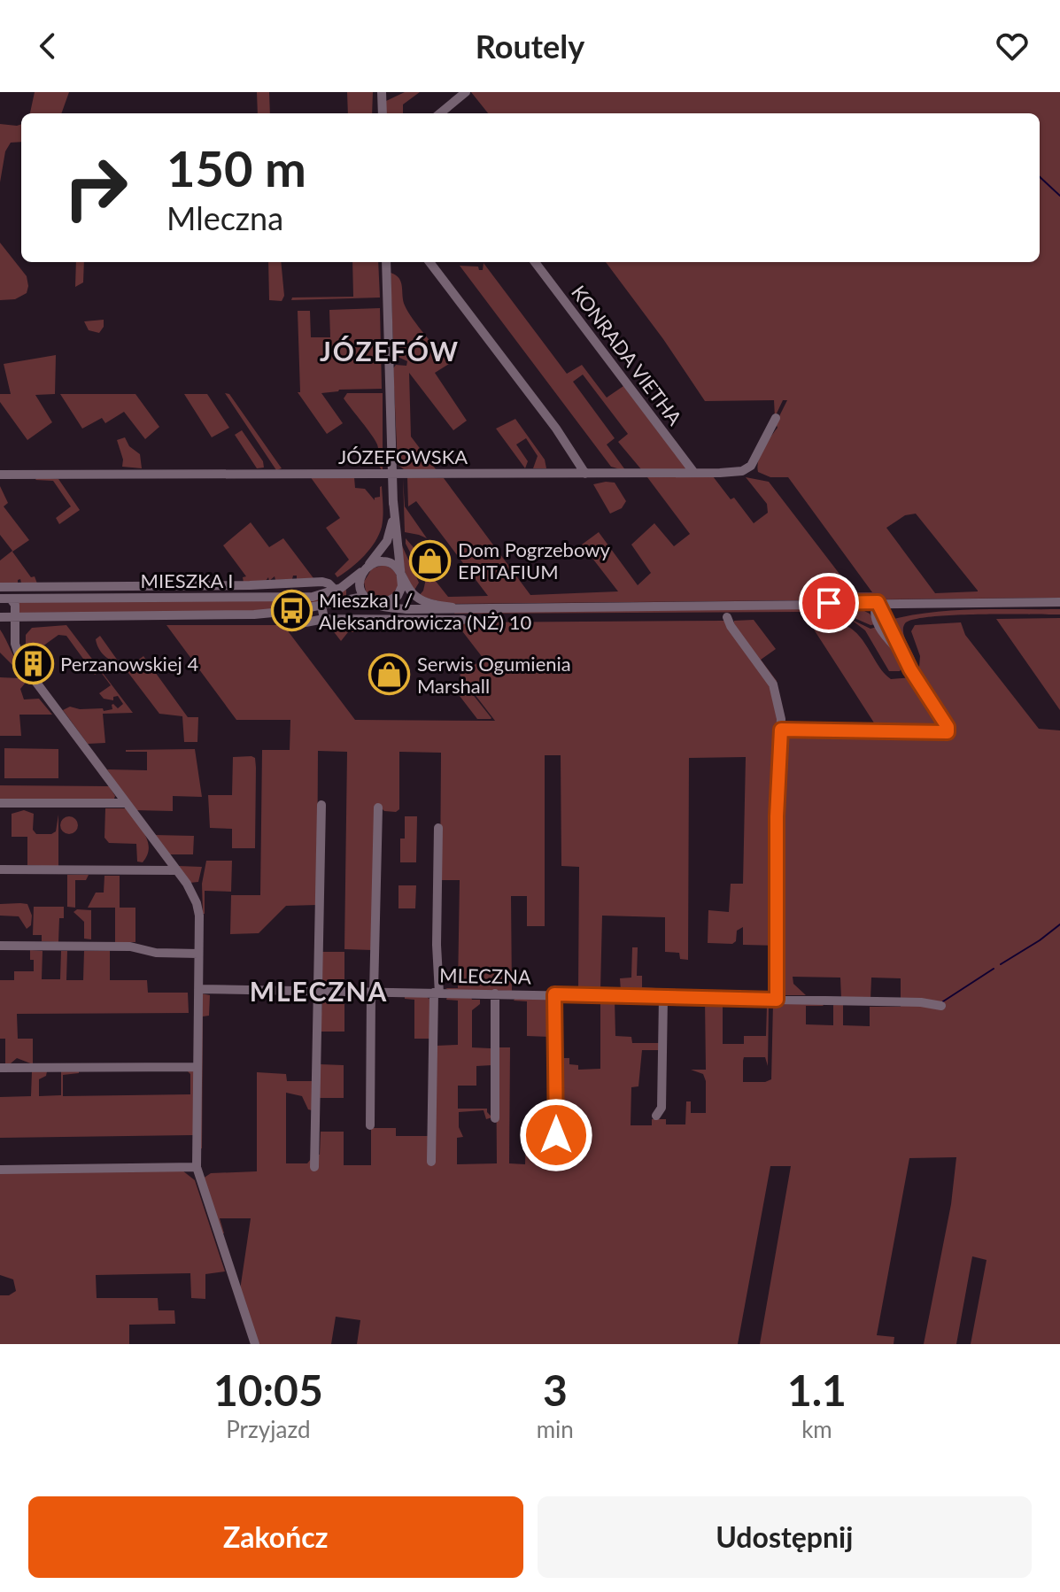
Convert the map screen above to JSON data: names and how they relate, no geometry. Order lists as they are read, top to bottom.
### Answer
{
  "streets": {
    "street": [
      "KONRADA VIETHA",
      "JÓZEFOWSKA",
      "MIESZKA I",
      "MLECZNA"
    ]
  },
  "crossings": [
    ["KONRADA VIETHA", "JÓZEFOWSKA"]
  ],
  "districts": ["JÓZEFÓW", "MLECZNA"],
  "places": {
    "shop": ["Dom Pogrzebowy EPITAFIUM", "Serwis Ogumienia Marshall"],
    "bus stop": ["Mieszka I / Aleksandrowicza (NŻ) 10"],
    "building": ["Perzanowskiej 4"]
  },
  "page": {
    "header": "Routely",
    "turn": ["150 m", "Mleczna"],
    "eta": [
      "10:05",
      "Przyjazd",
      "3",
      "min",
      "1.1",
      "km"
    ],
    "buttons": ["Zakończ", "Udostępnij"]
  }
}
